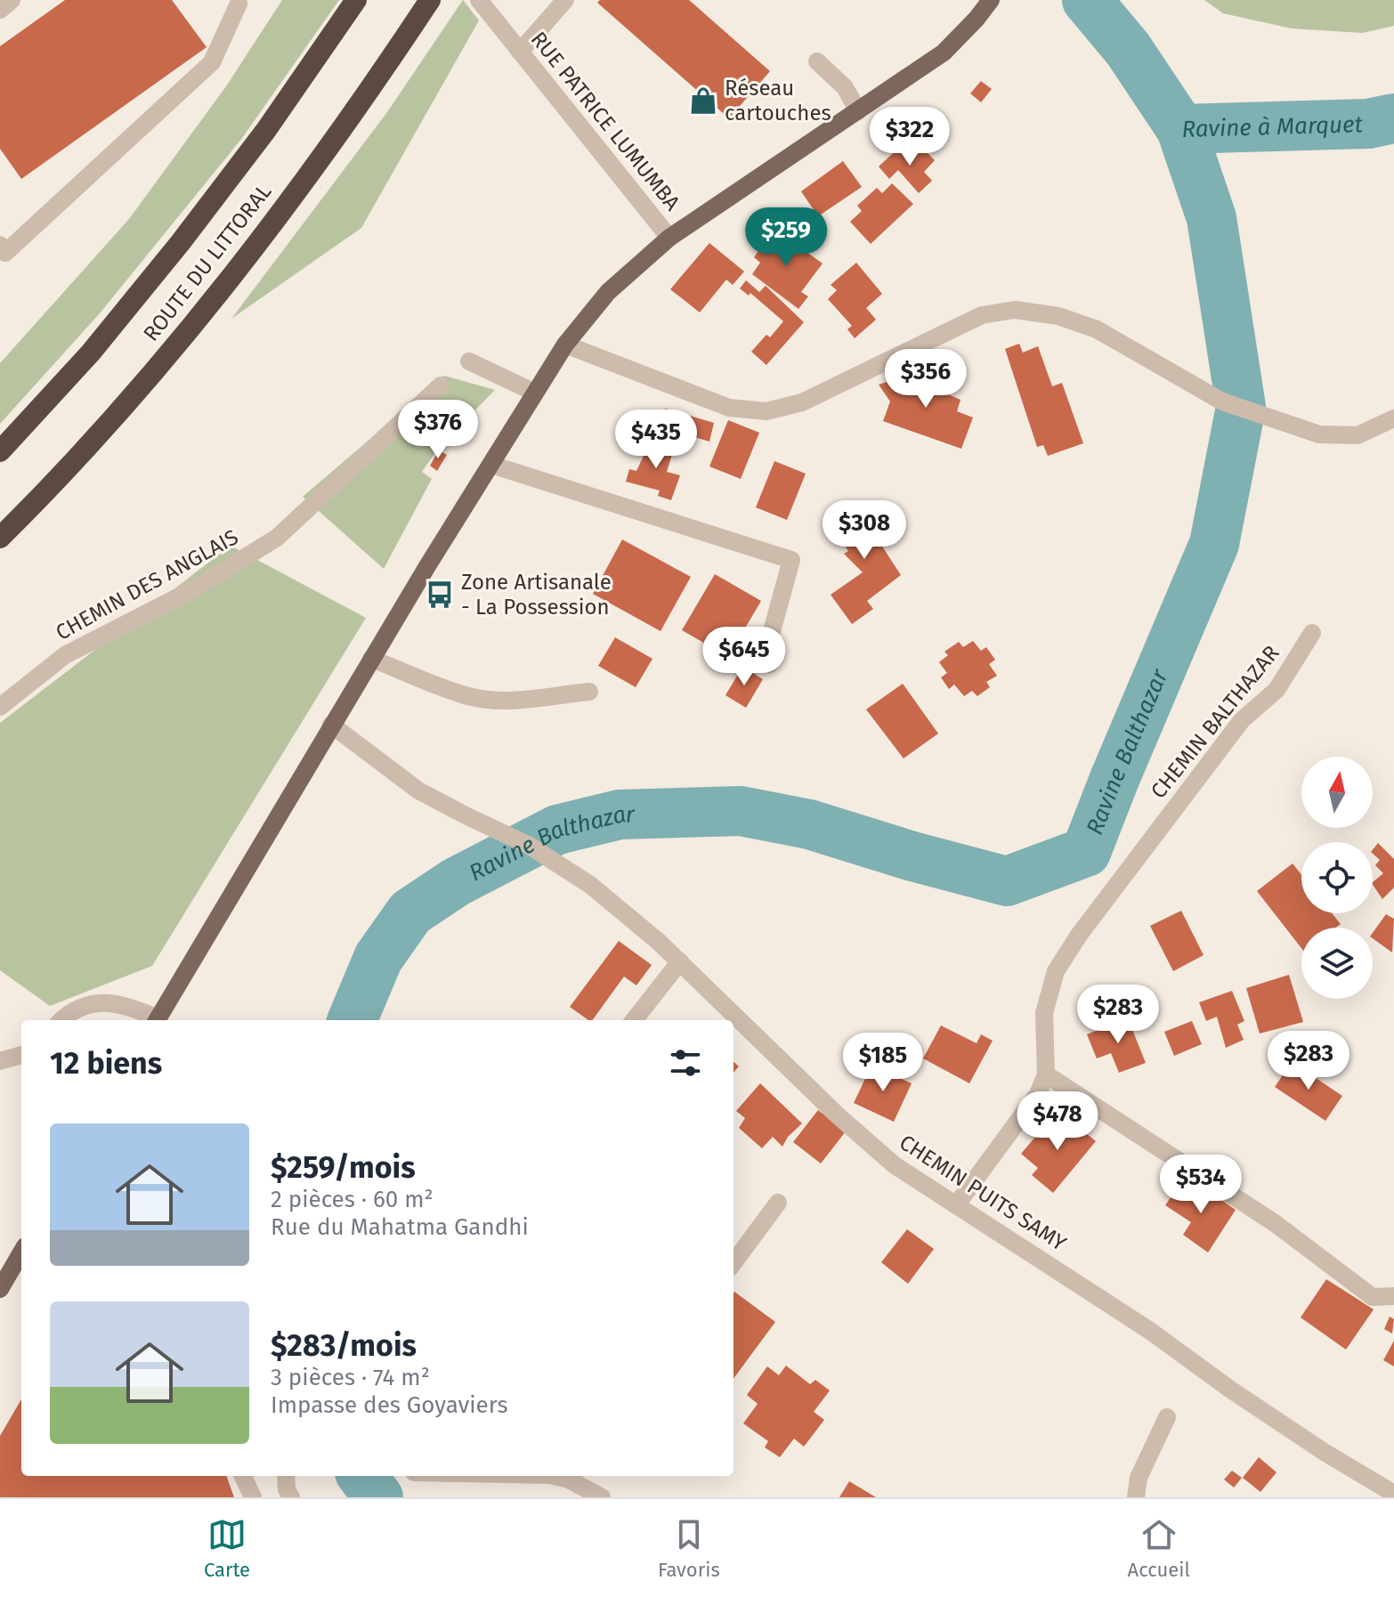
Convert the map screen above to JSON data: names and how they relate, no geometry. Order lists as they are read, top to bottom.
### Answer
{
  "streets": {
    "highway": ["ROUTE DU LITTORAL"],
    "street": [
      "RUE PATRICE LUMUMBA",
      "CHEMIN DES ANGLAIS",
      "CHEMIN BALTHAZAR",
      "CHEMIN PUITS SAMY"
    ]
  },
  "crossings": [
    ["CHEMIN BALTHAZAR", "CHEMIN PUITS SAMY"]
  ],
  "water": ["Ravine à Marquet", "Ravine Balthazar"],
  "places": {
    "shop": ["Réseau cartouches"],
    "bus stop": ["Zone Artisanale - La Possession"]
  },
  "north": "top",
  "page": {
    "price": [
      "$322",
      "$259",
      "$356",
      "$376",
      "$435",
      "$308",
      "$645",
      "$283",
      "$283",
      "$185",
      "$478",
      "$534"
    ],
    "heading": "12 biens",
    "list": [
      {
        "name": "$259/mois",
        "note": "2 pièces · 60 m² · Rue du Mahatma Gandhi"
      },
      {
        "name": "$283/mois",
        "note": "3 pièces · 74 m² · Impasse des Goyaviers"
      }
    ],
    "tabs": ["Carte", "Favoris", "Accueil"]
  }
}
